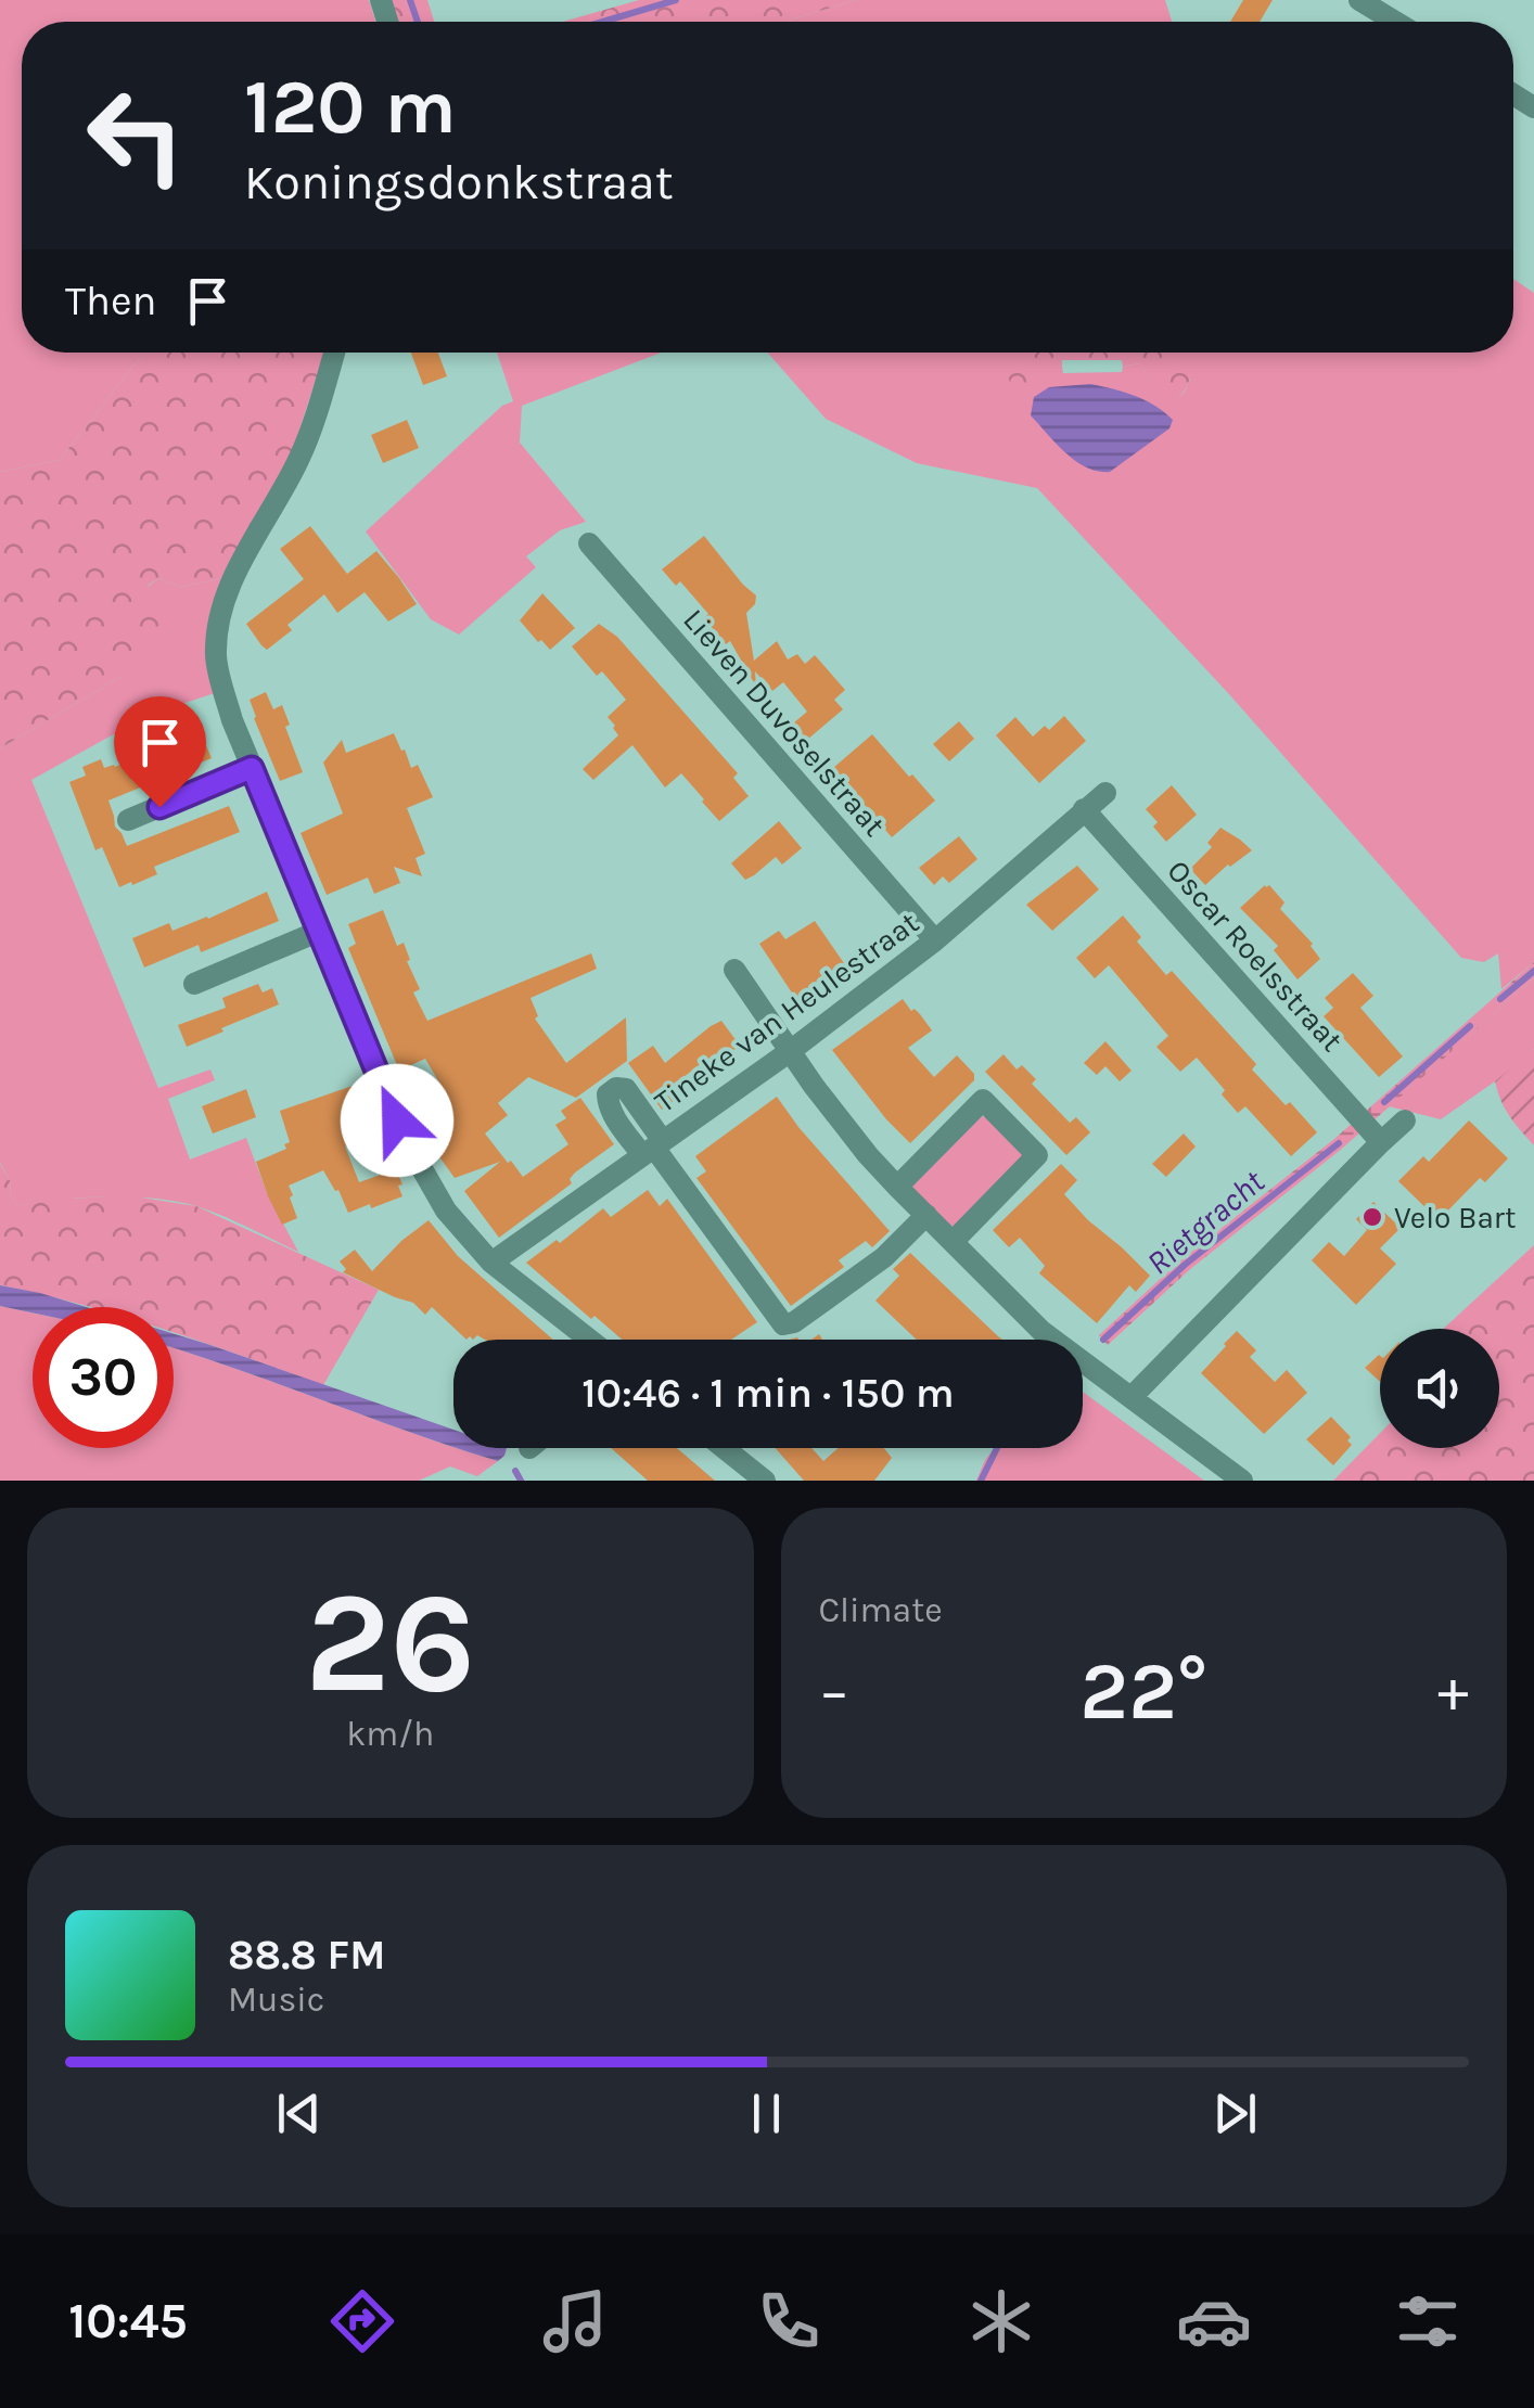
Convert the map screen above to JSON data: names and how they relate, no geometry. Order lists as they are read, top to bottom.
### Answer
{
  "streets": {
    "street": ["Lieven Duvoselstraat", "Oscar Roelsstraat", "Tineke van Heulestraat"]
  },
  "crossings": [
    ["Lieven Duvoselstraat", "Tineke van Heulestraat"],
    ["Oscar Roelsstraat", "Tineke van Heulestraat"]
  ],
  "water": ["Rietgracht"],
  "places": ["Velo Bart"],
  "page": {
    "turn": ["120 m", "Koningsdonkstraat"],
    "then": "Then",
    "limit": "30",
    "trip": "10:46 · 1 min · 150 m",
    "tile": [
      ["26", "km/h"],
      "Climate"
    ],
    "heat": ["−", "22°", "+"],
    "song": ["88.8 FM", "Music"],
    "tabs": "10:45"
  }
}
